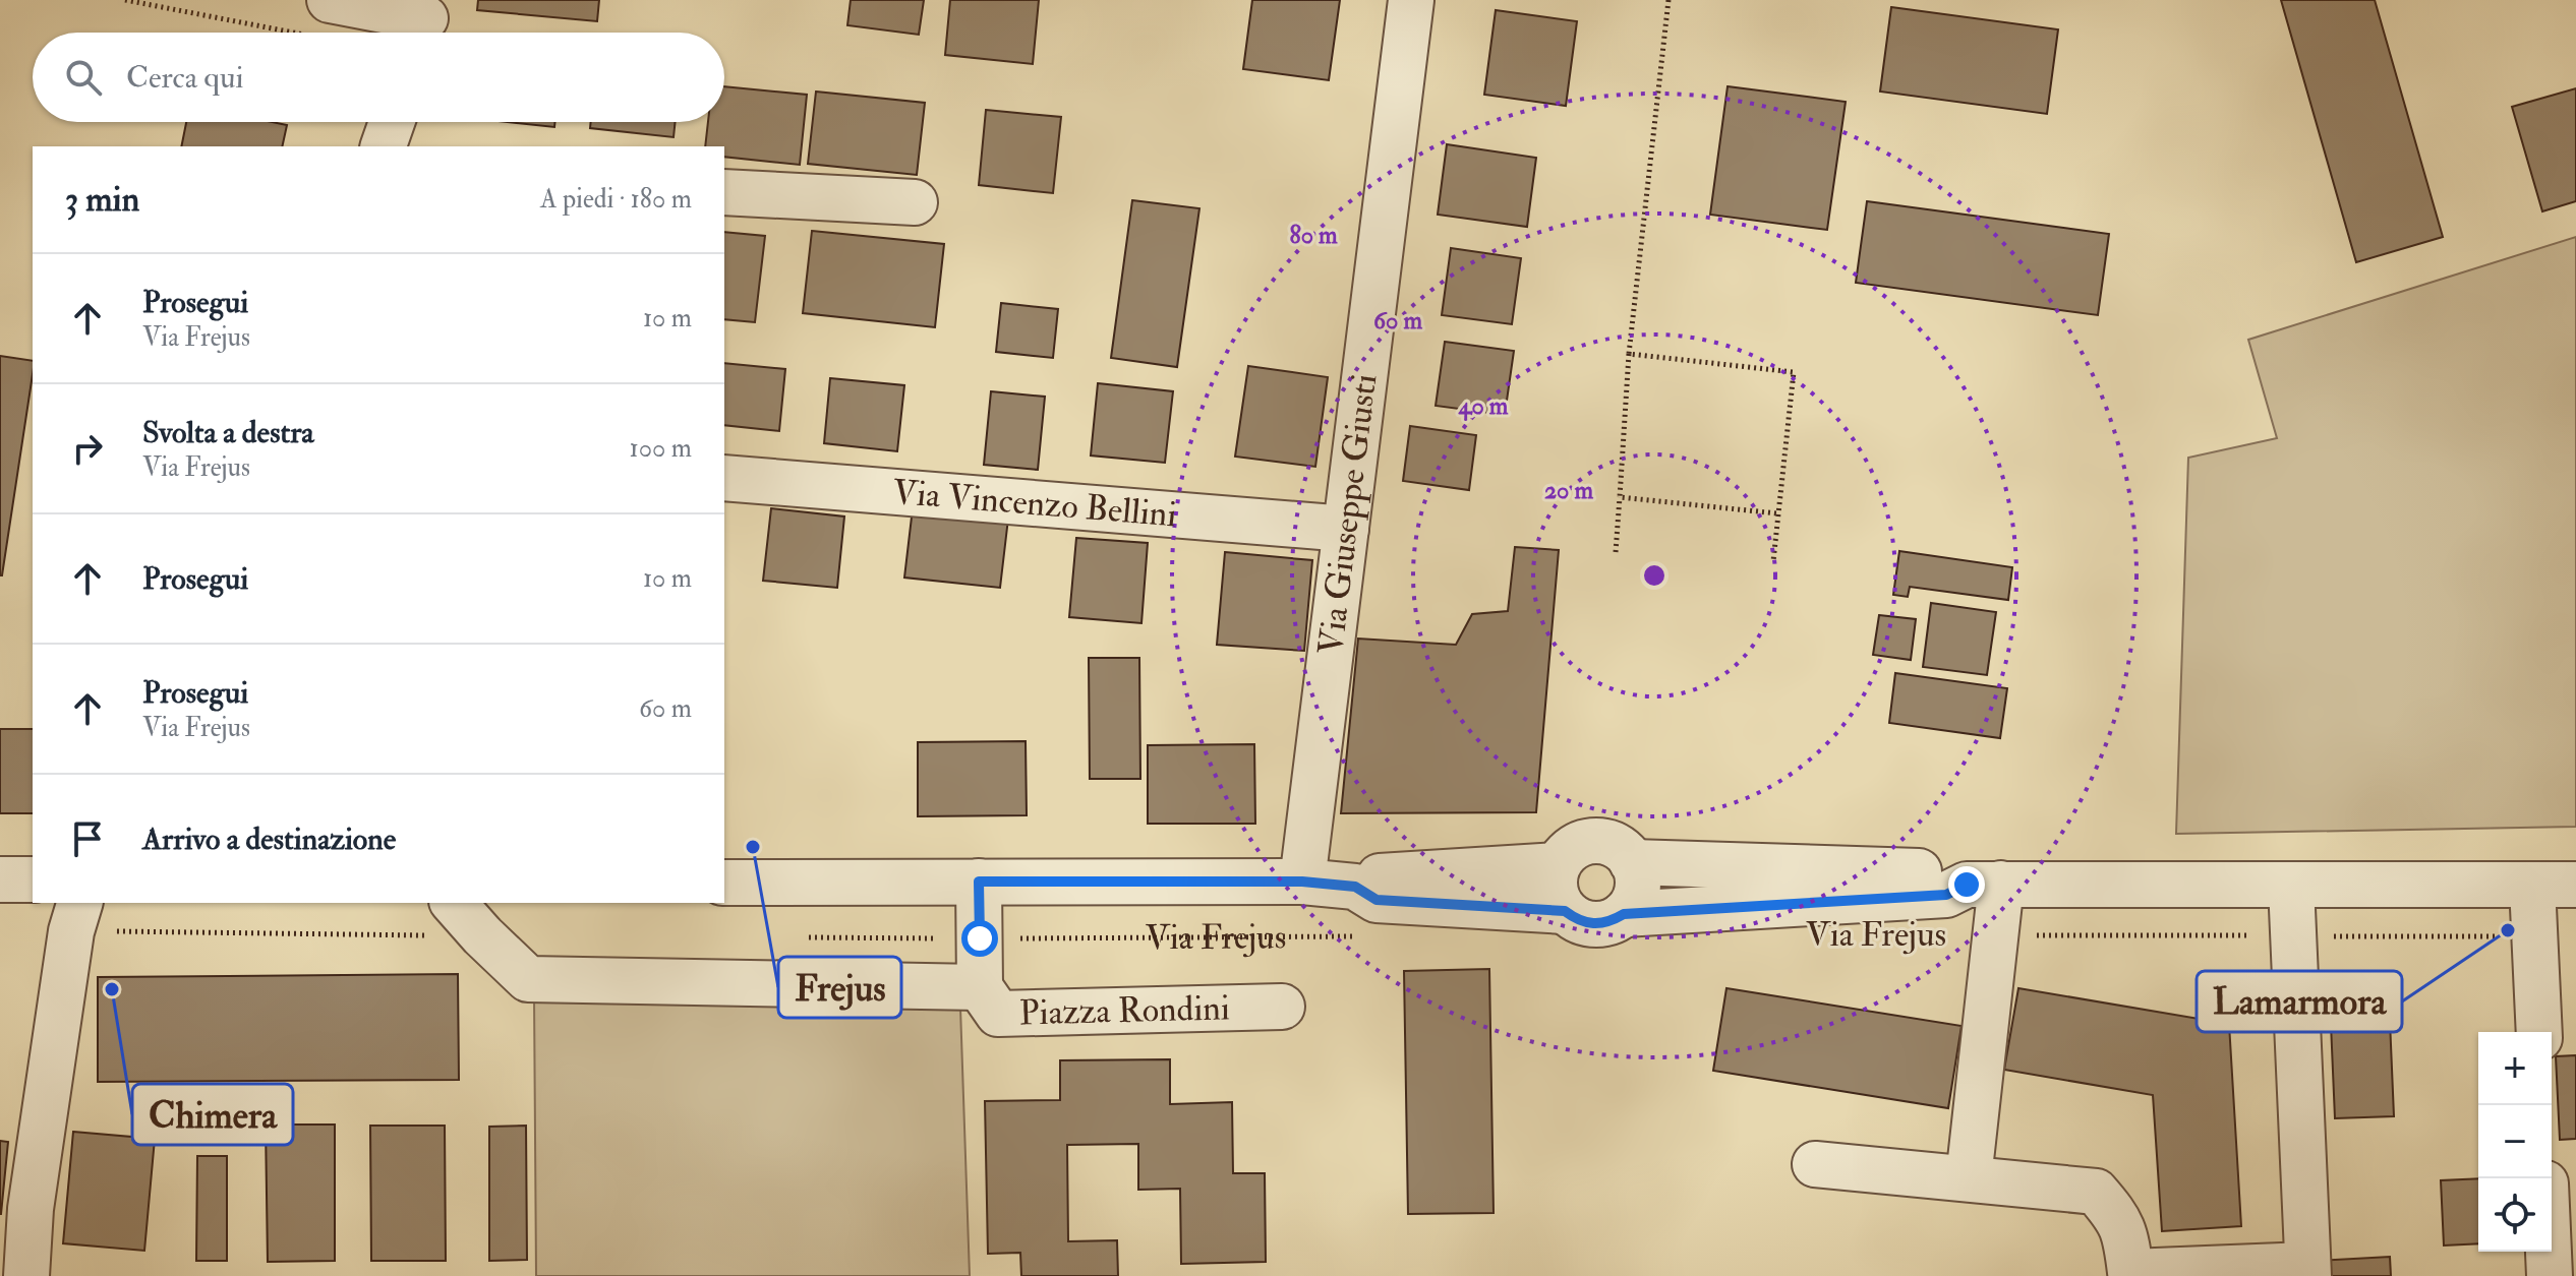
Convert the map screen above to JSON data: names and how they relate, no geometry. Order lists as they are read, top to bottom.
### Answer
{
  "streets": {
    "street": [
      "Via Vincenzo Bellini",
      "Via Giuseppe Giusti",
      "Via Frejus",
      "Piazza Rondini"
    ]
  },
  "crossings": [
    ["Via Vincenzo Bellini", "Via Giuseppe Giusti"],
    ["Via Giuseppe Giusti", "Via Frejus"]
  ],
  "places": ["Frejus", "Lamarmora", "Chimera"],
  "page": {
    "search": "Cerca qui",
    "heading": ["3 min", "A piedi · 180 m"],
    "list": [
      ["Prosegui", "Via Frejus", "10 m"],
      ["Svolta a destra", "Via Frejus", "100 m"],
      ["Prosegui", "10 m"],
      ["Prosegui", "Via Frejus", "60 m"],
      "Arrivo a destinazione"
    ],
    "map_buttons": ["+", "−"]
  },
  "rings": [
    "80 m",
    "60 m",
    "40 m",
    "20 m"
  ]
}
